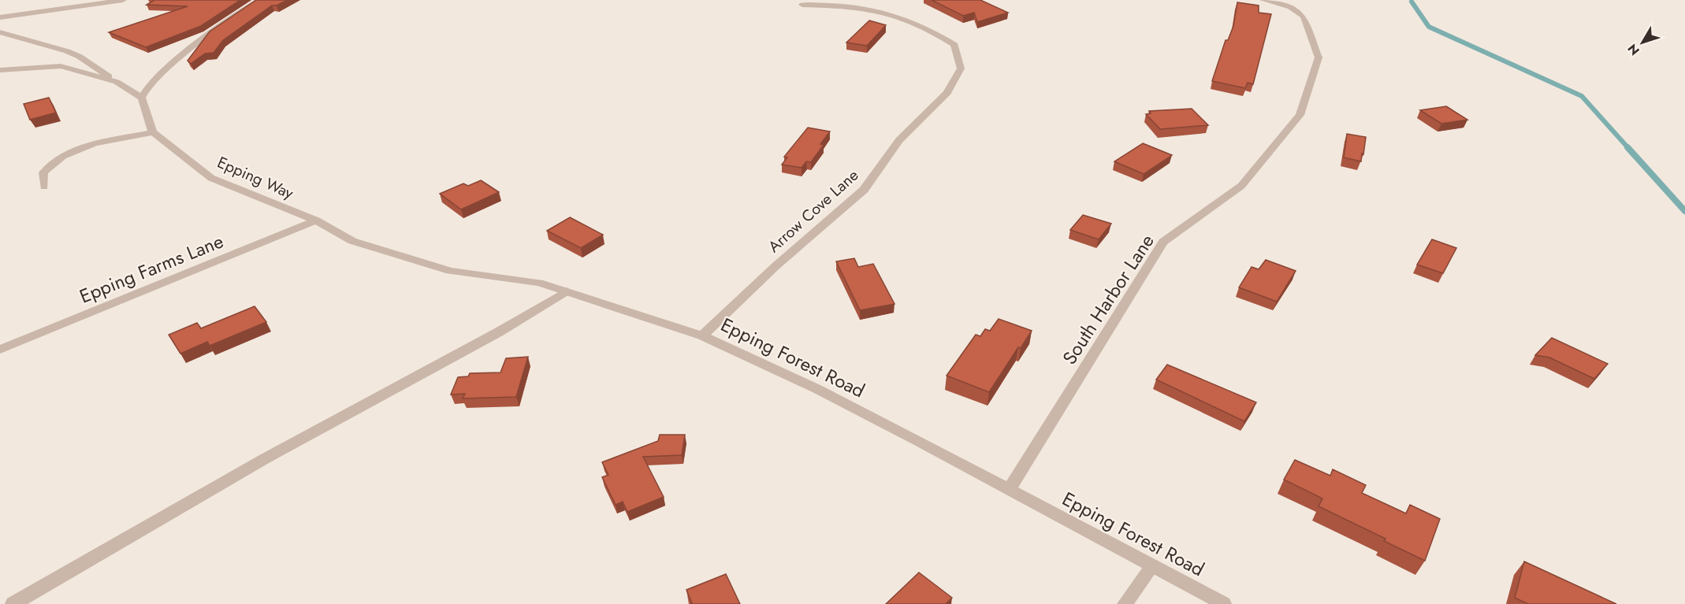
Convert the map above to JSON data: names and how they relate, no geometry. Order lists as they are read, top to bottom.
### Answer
{
  "streets": {
    "street": [
      "Epping Way",
      "Arrow Cove Lane",
      "Epping Farms Lane",
      "South Harbor Lane",
      "Epping Forest Road"
    ]
  },
  "crossings": [
    ["Epping Way", "Epping Farms Lane"],
    ["Epping Way", "Epping Forest Road"],
    ["Arrow Cove Lane", "Epping Forest Road"],
    ["Epping Farms Lane", "Epping Forest Road"],
    ["South Harbor Lane", "Epping Forest Road"]
  ],
  "north": "bottom left"
}
